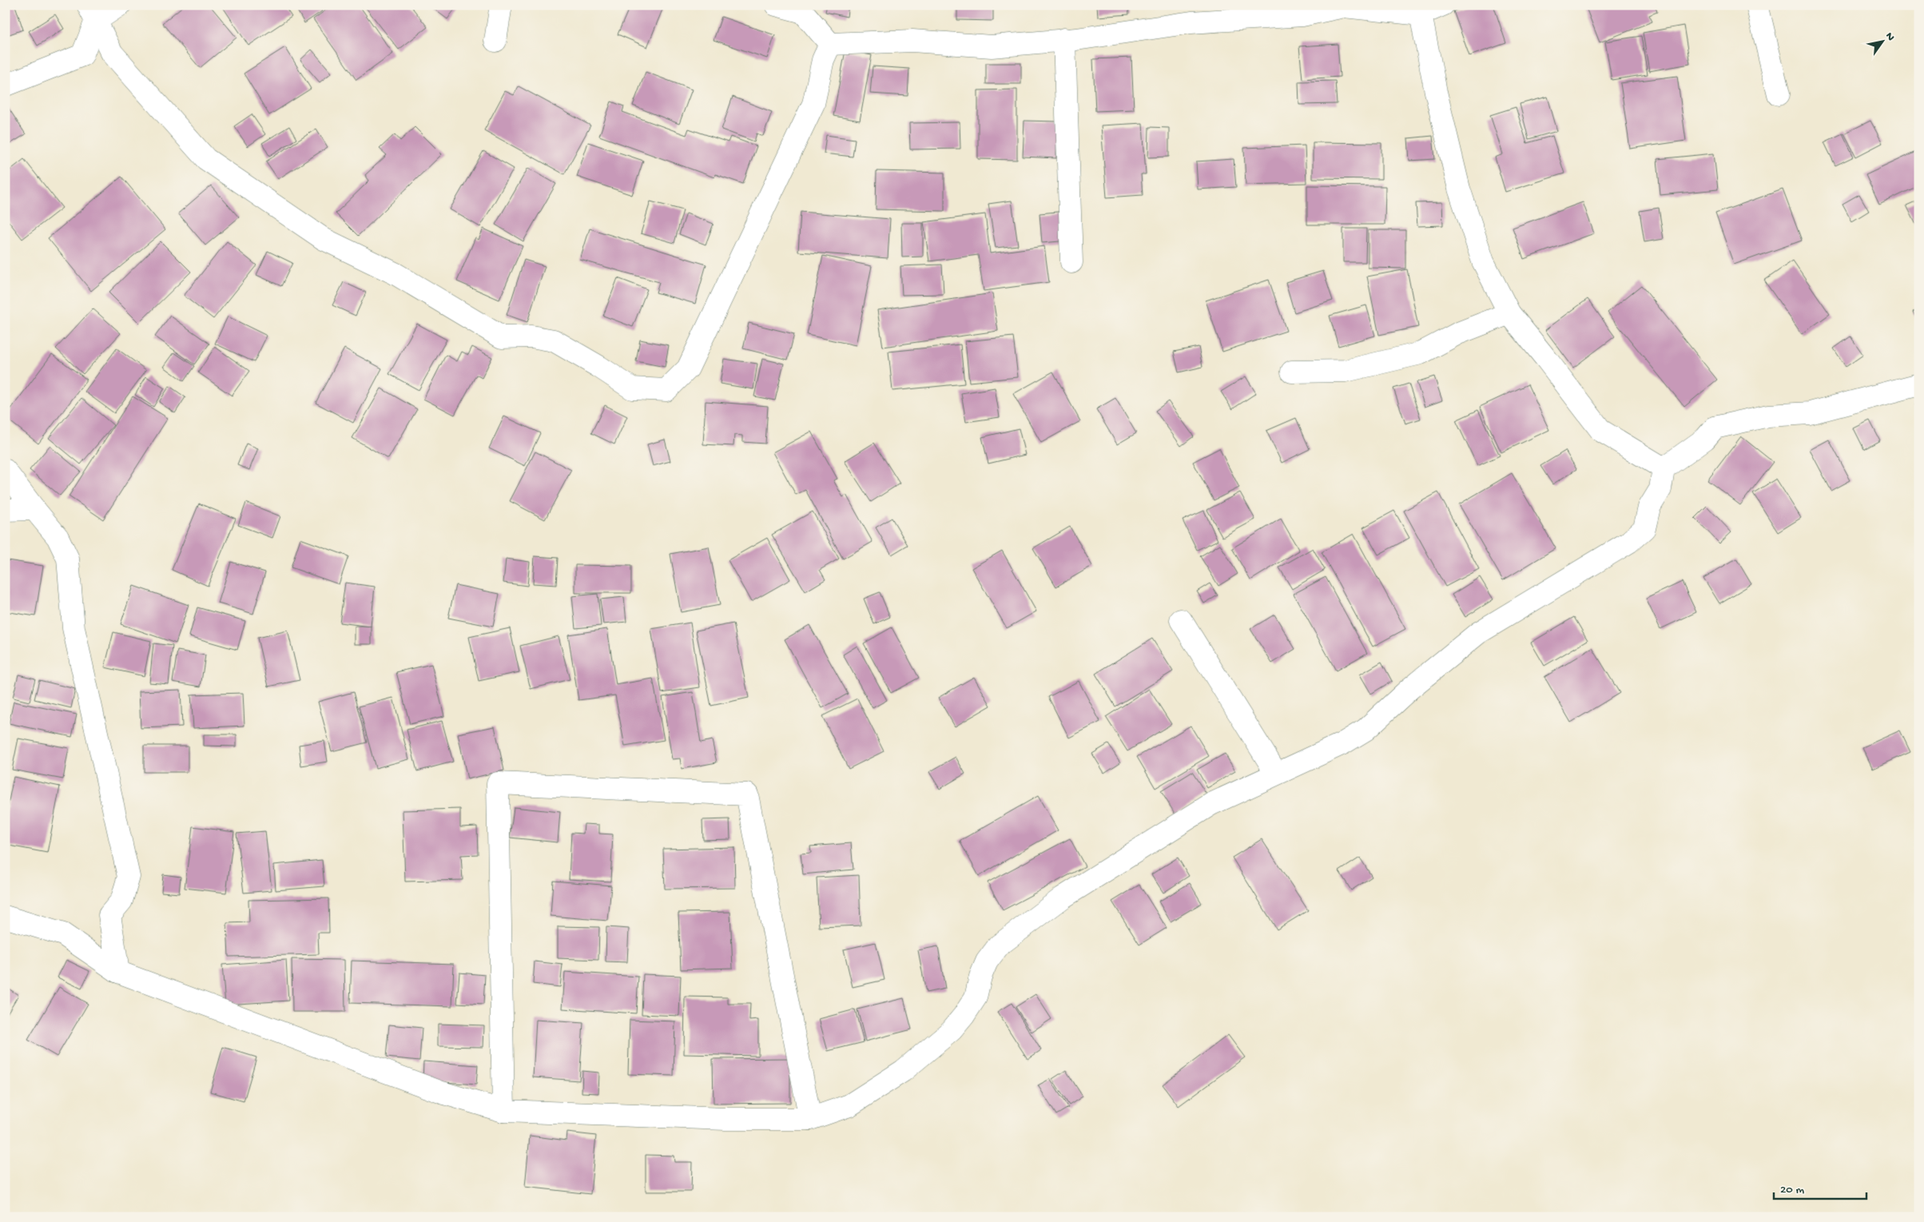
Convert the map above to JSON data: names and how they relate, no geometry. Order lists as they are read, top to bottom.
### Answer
{
  "scale_bar": "20 m",
  "north": "top right"
}
